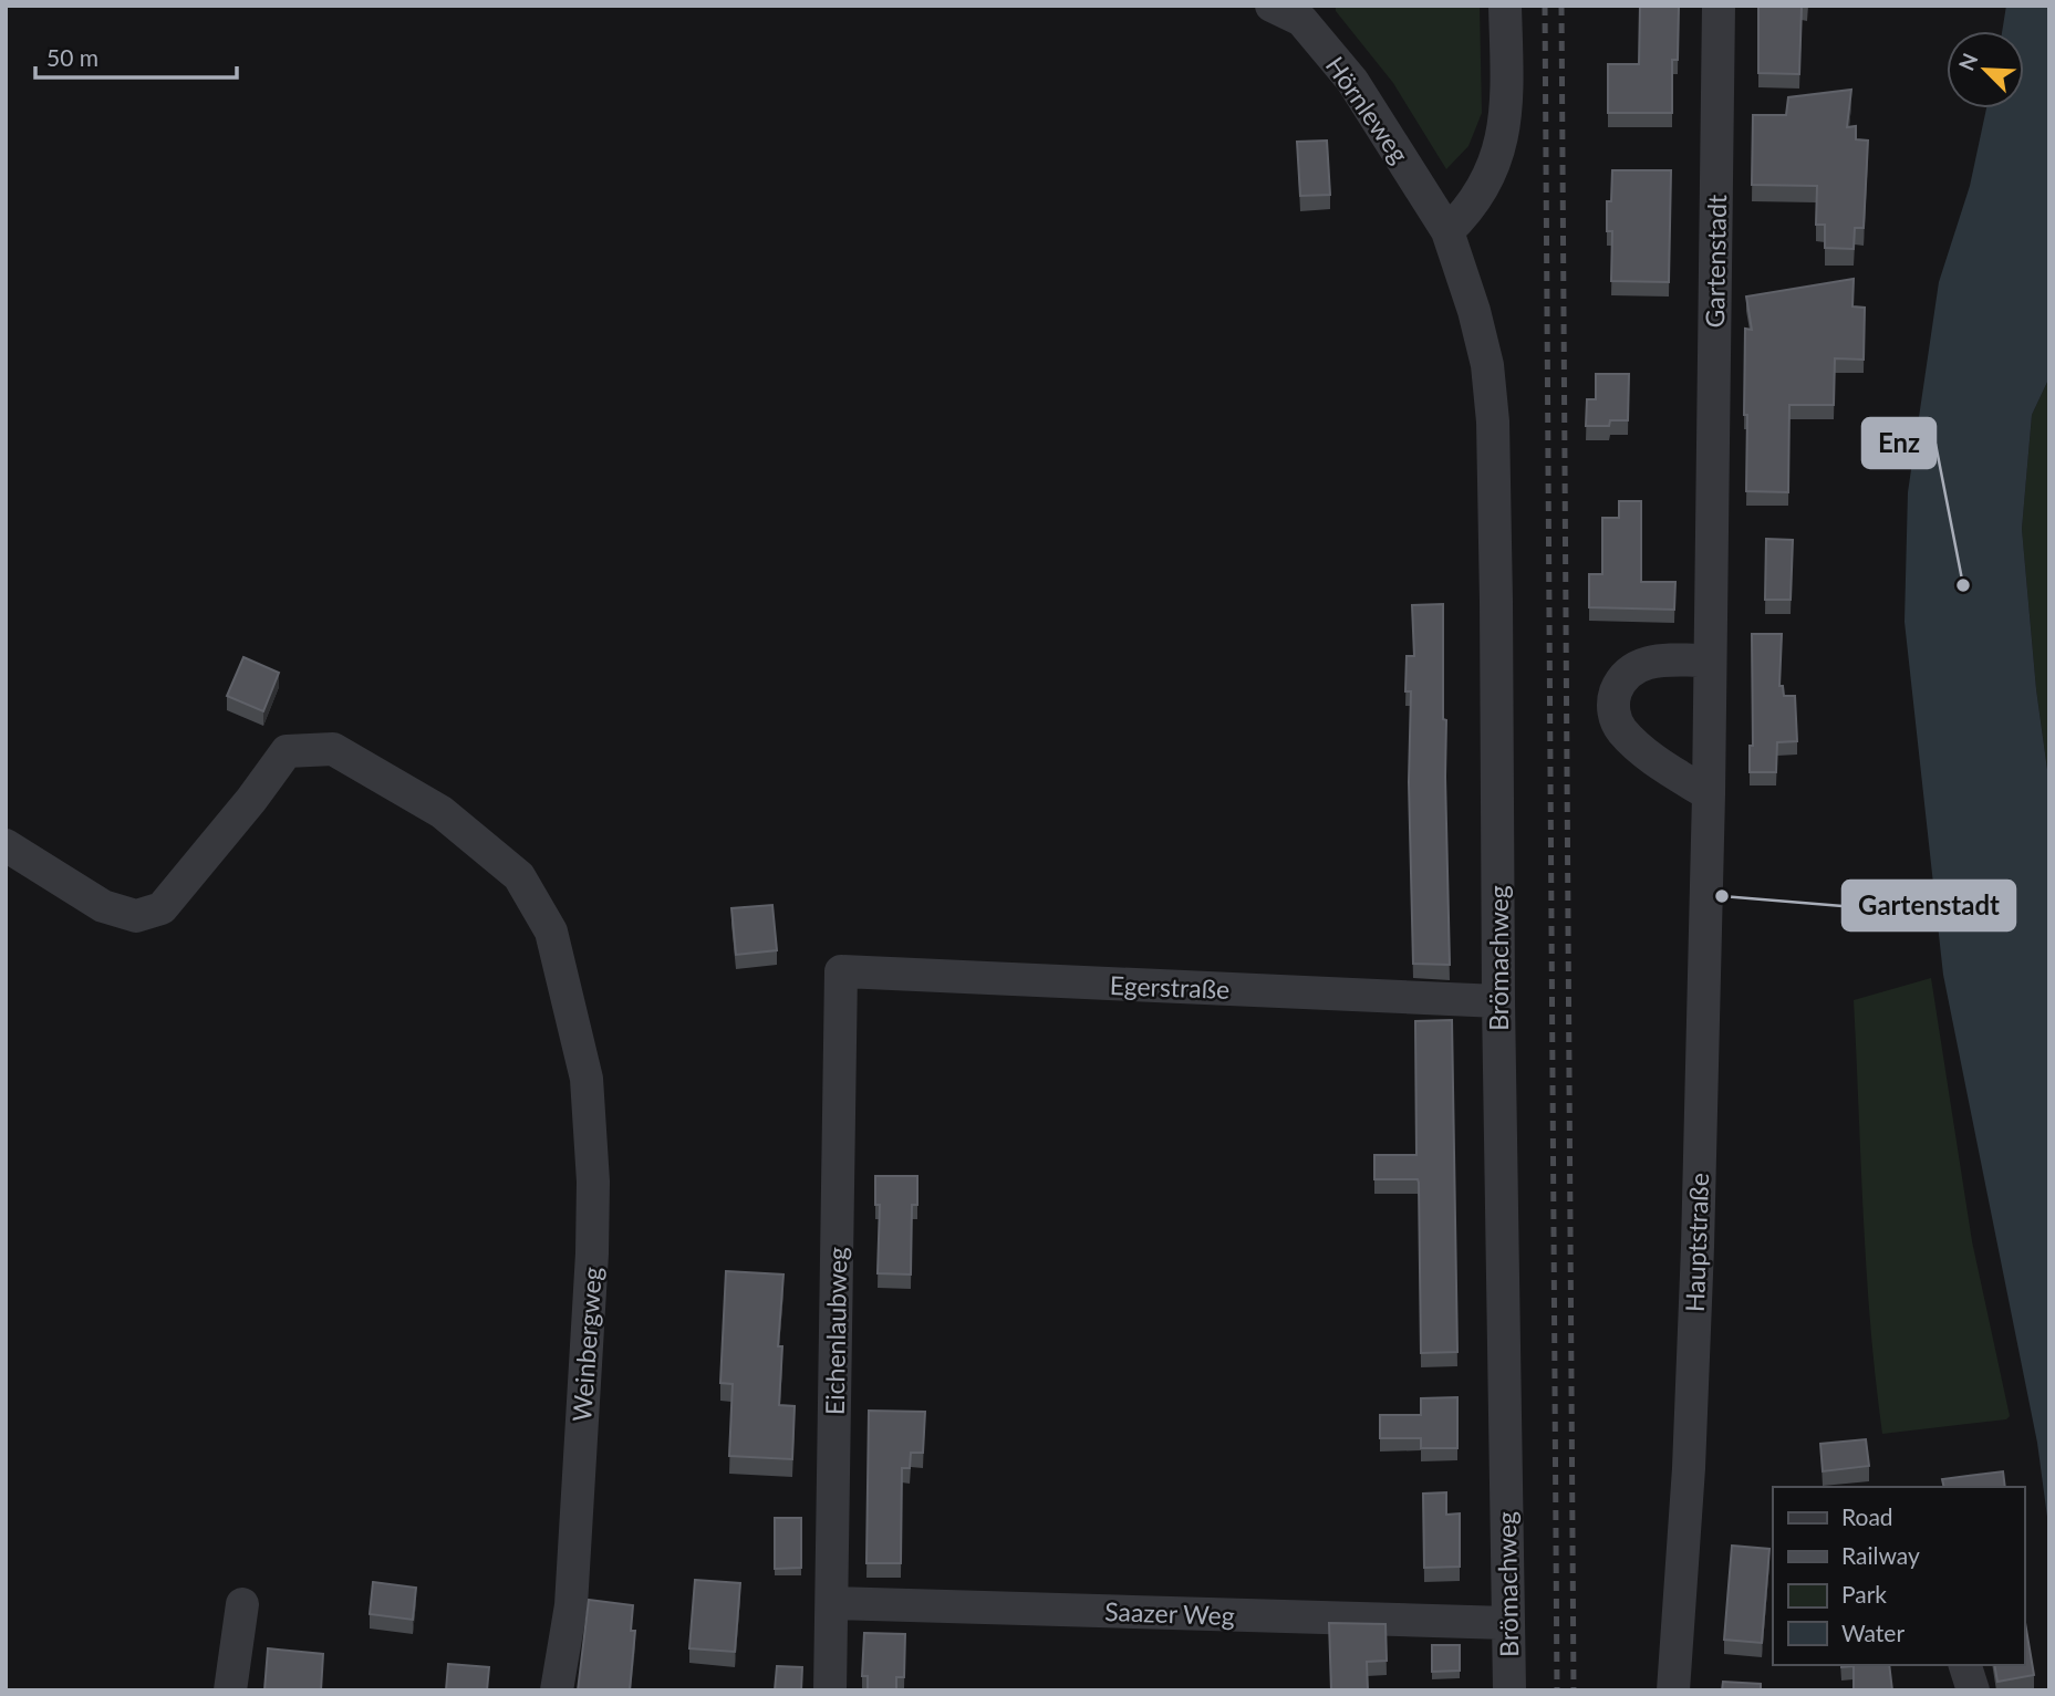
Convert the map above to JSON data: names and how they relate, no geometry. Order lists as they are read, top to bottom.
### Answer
{
  "streets": {
    "street": [
      "Hörnleweg",
      "Gartenstadt",
      "Brömachweg",
      "Egerstraße",
      "Hauptstraße",
      "Eichenlaubweg",
      "Weinbergweg",
      "Saazer Weg"
    ]
  },
  "crossings": [
    ["Hörnleweg", "Brömachweg"],
    ["Gartenstadt", "Hauptstraße"],
    ["Brömachweg", "Egerstraße"],
    ["Brömachweg", "Saazer Weg"],
    ["Egerstraße", "Eichenlaubweg"],
    ["Eichenlaubweg", "Saazer Weg"]
  ],
  "places": ["Enz", "Gartenstadt"],
  "legend": [
    "Road",
    "Railway",
    "Park",
    "Water"
  ],
  "scale_bar": "50 m",
  "north": "top left"
}
